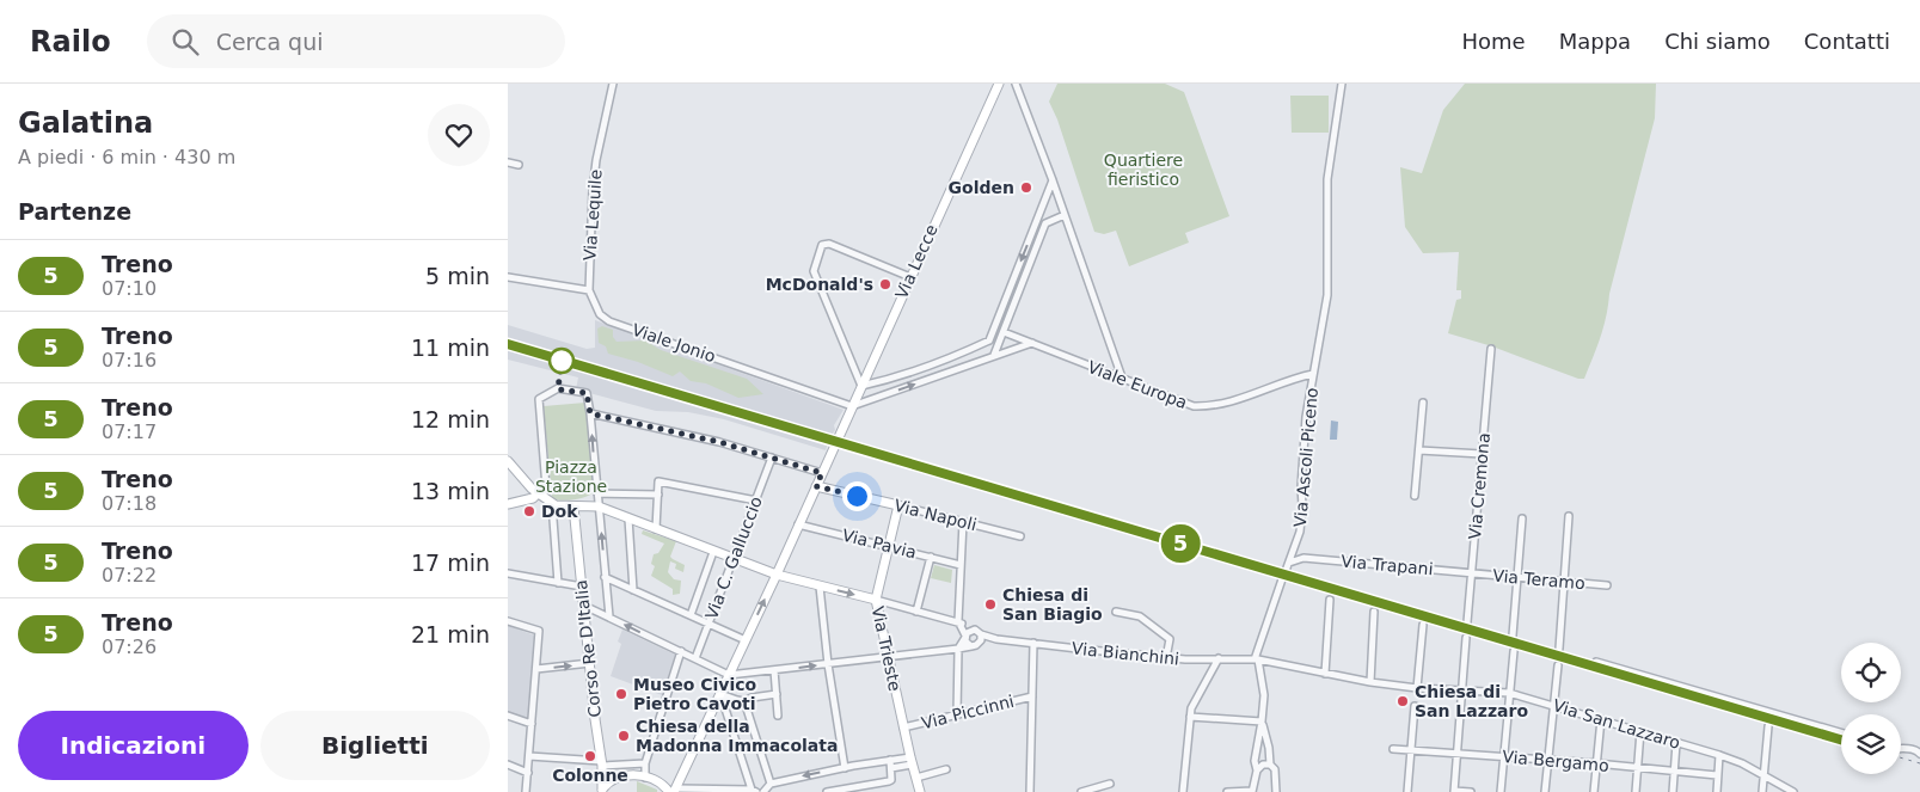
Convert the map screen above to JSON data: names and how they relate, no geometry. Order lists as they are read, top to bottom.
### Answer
{
  "streets": {
    "main road": [
      "Via Lecce",
      "Via Napoli",
      "Corso Re D'Italia",
      "Via Trieste"
    ],
    "street": [
      "Via Lequile",
      "Viale Jonio",
      "Viale Europa",
      "Via Ascoli Piceno",
      "Via Cremona",
      "Via Pavia",
      "Via C. Galluccio",
      "Via Trapani",
      "Via Teramo",
      "Via Bianchini",
      "Via Piccinni",
      "Via San Lazzaro",
      "Via Bergamo"
    ]
  },
  "crossings": [
    ["Via Lequile", "Viale Jonio"],
    ["Via Lecce", "Viale Jonio"],
    ["Via Lecce", "Via Napoli"],
    ["Via Lecce", "Via Pavia"],
    ["Viale Europa", "Via Ascoli Piceno"],
    ["Via Ascoli Piceno", "Via Trapani"],
    ["Via Ascoli Piceno", "Via Bianchini"],
    ["Via Ascoli Piceno", "Via San Lazzaro"],
    ["Via Cremona", "Via Trapani"],
    ["Via Cremona", "Via Teramo"],
    ["Via Napoli", "Via Trieste"],
    ["Via Pavia", "Via Trieste"],
    ["Via Trapani", "Via Teramo"],
    ["Via Trieste", "Via Piccinni"],
    ["Via Bianchini", "Via San Lazzaro"]
  ],
  "parks": ["Quartiere fieristico", "Piazza Stazione"],
  "places": [
    "Golden",
    "McDonald's",
    "Dok",
    "Chiesa di San Biagio",
    "Museo Civico Pietro Cavoti",
    "Chiesa di San Lazzaro",
    "Chiesa della Madonna Immacolata",
    "Colonne"
  ],
  "page": {
    "header": "Railo",
    "search": "Cerca qui",
    "nav": [
      "Home",
      "Mappa",
      "Chi siamo",
      "Contatti"
    ],
    "heading": [
      ["Galatina", "A piedi · 6 min · 430 m"],
      "Partenze"
    ],
    "on_map": "5",
    "list": [
      {
        "mark": "5",
        "name": "Treno",
        "note": "07:10",
        "value": "5 min"
      },
      {
        "mark": "5",
        "name": "Treno",
        "note": "07:16",
        "value": "11 min"
      },
      {
        "mark": "5",
        "name": "Treno",
        "note": "07:17",
        "value": "12 min"
      },
      {
        "mark": "5",
        "name": "Treno",
        "note": "07:18",
        "value": "13 min"
      },
      {
        "mark": "5",
        "name": "Treno",
        "note": "07:22",
        "value": "17 min"
      },
      {
        "mark": "5",
        "name": "Treno",
        "note": "07:26",
        "value": "21 min"
      }
    ],
    "buttons": ["Indicazioni", "Biglietti"]
  }
}
